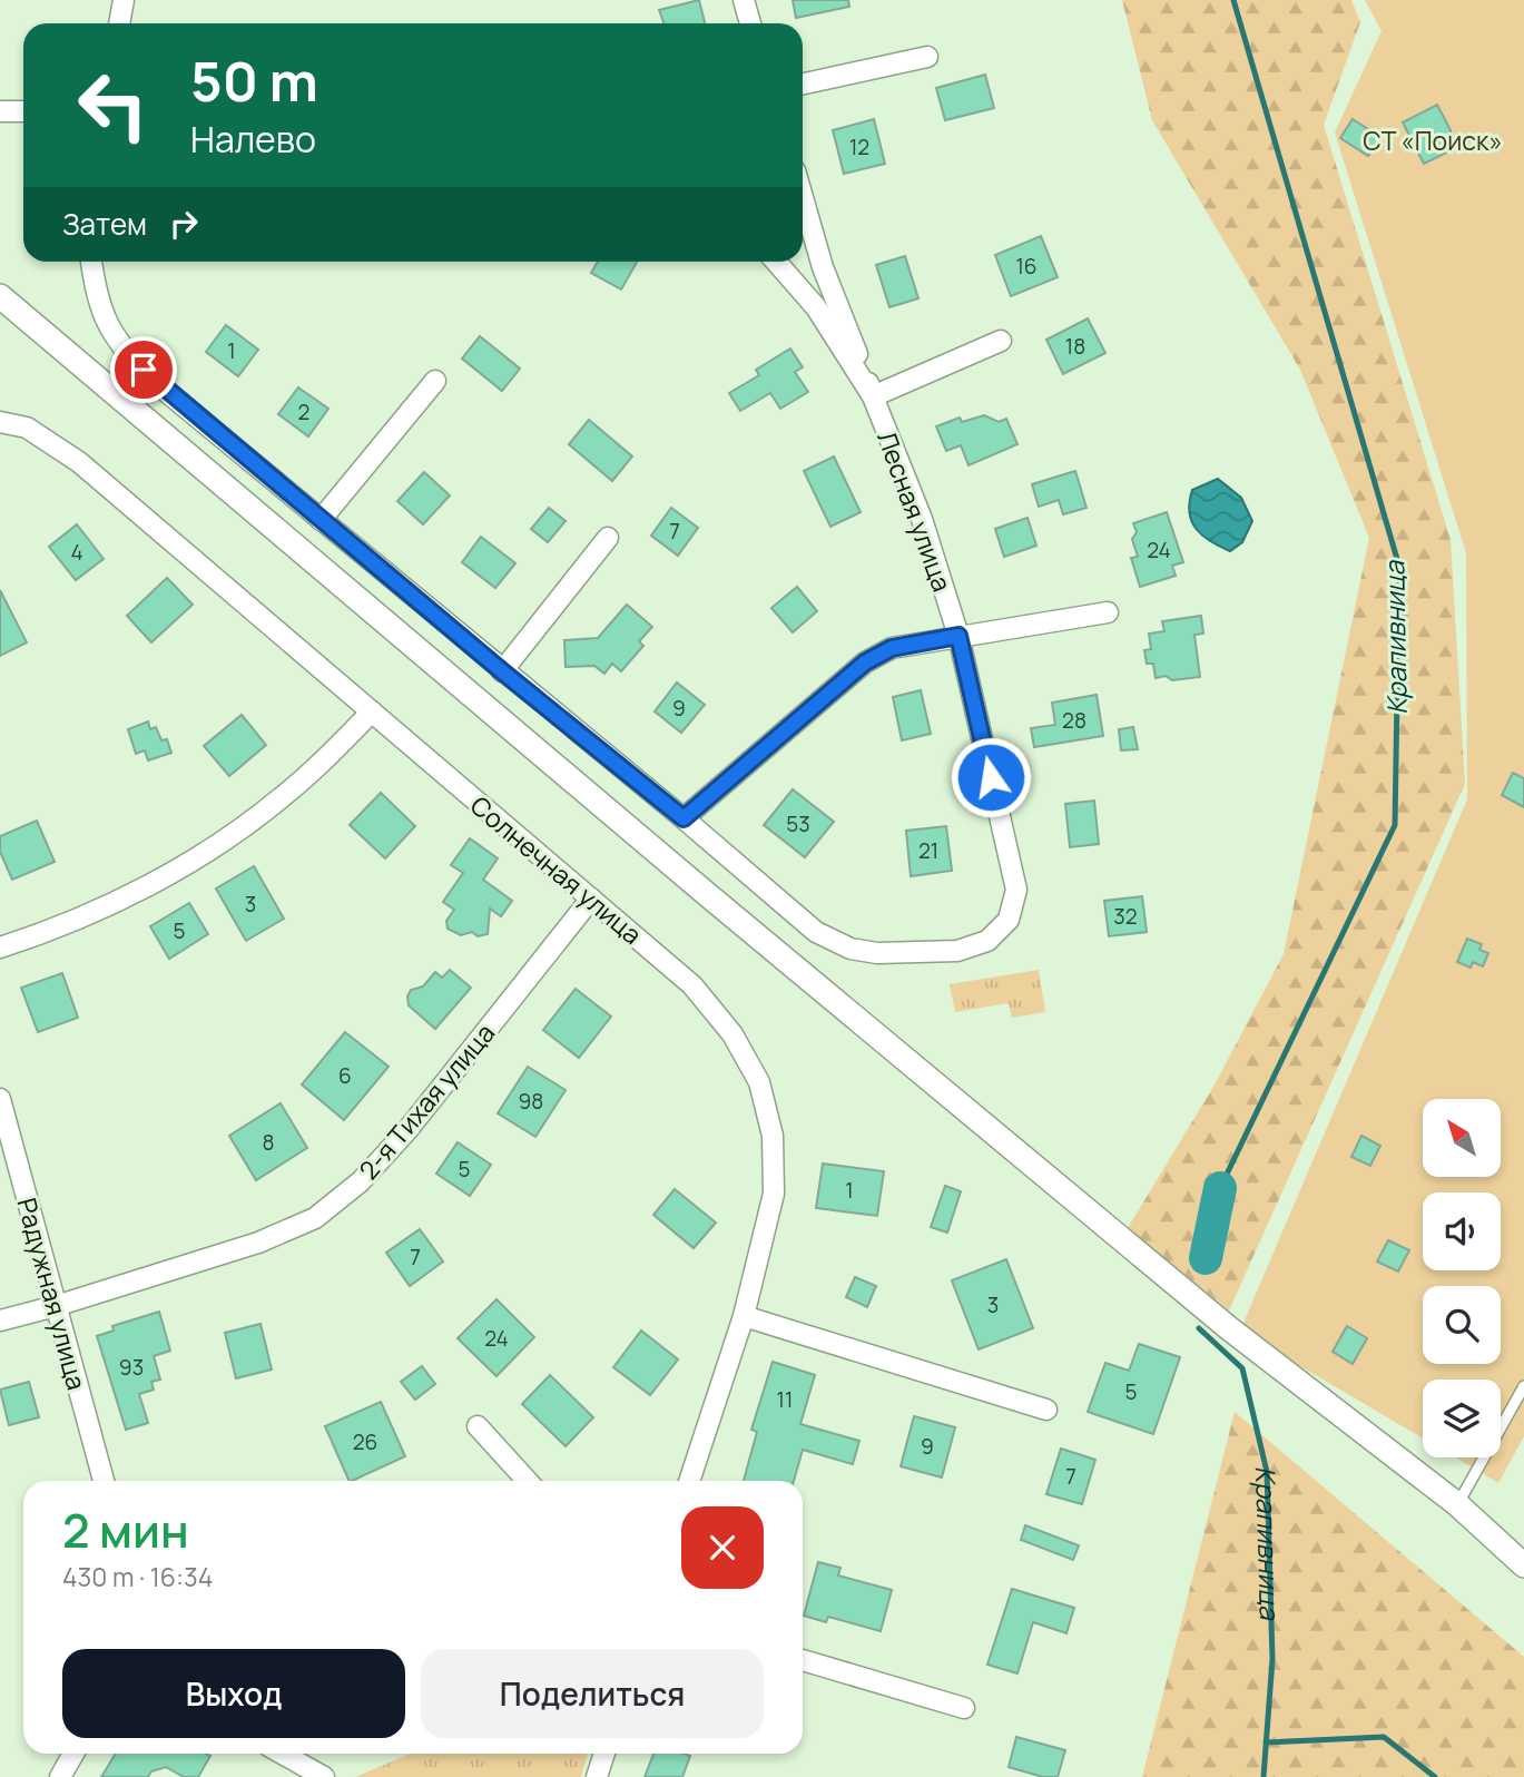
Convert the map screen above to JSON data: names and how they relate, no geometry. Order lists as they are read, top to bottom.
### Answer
{
  "streets": {
    "street": [
      "Лесная улица",
      "Солнечная улица",
      "2-я Тихая улица",
      "Радужная улица"
    ]
  },
  "crossings": [
    ["Солнечная улица", "2-я Тихая улица"],
    ["2-я Тихая улица", "Радужная улица"]
  ],
  "water": ["Крапивница"],
  "parks": ["СТ «Поиск»"],
  "house_numbers": [
    "12",
    "16",
    "18",
    "1",
    "2",
    "7",
    "24",
    "4",
    "9",
    "28",
    "53",
    "21",
    "3",
    "32",
    "5",
    "6",
    "98",
    "8",
    "5",
    "1",
    "7",
    "3",
    "24",
    "93",
    "5",
    "11",
    "26",
    "9",
    "7"
  ],
  "north": "top left",
  "page": {
    "turn": ["50 m", "Налево"],
    "then": "Затем",
    "heading": ["2 мин", "430 m · 16:34"],
    "buttons": ["Выход", "Поделиться"]
  }
}
